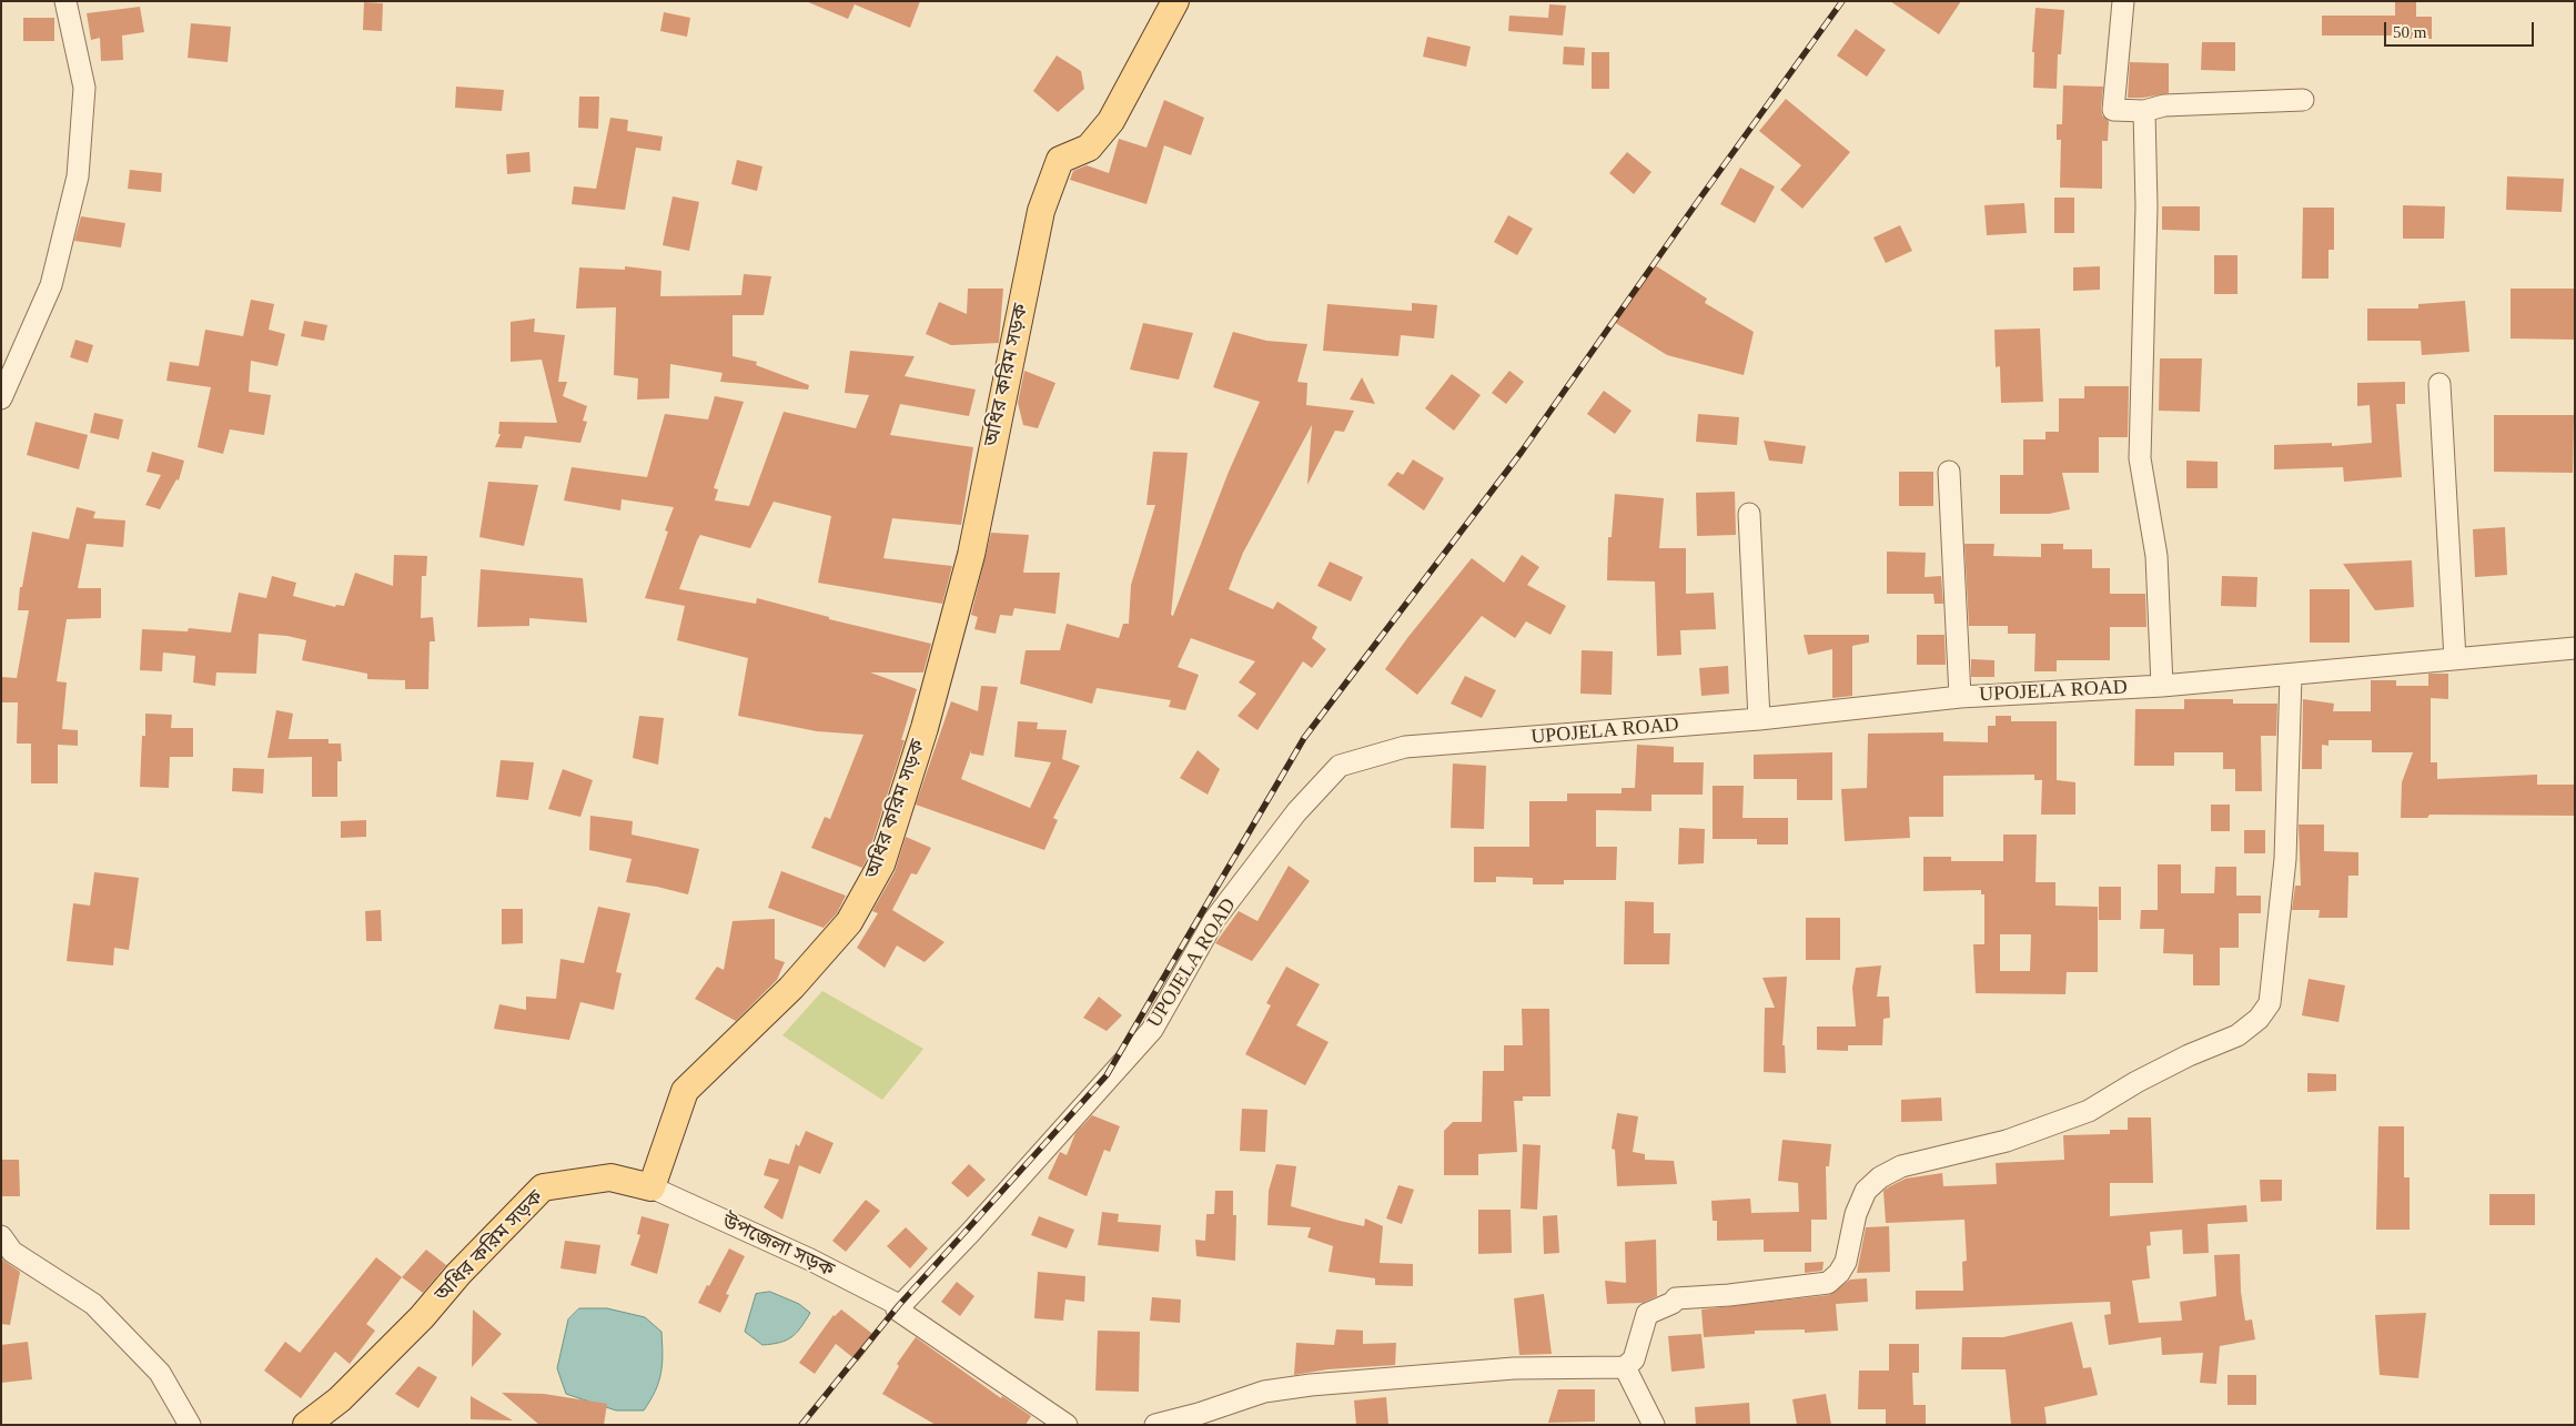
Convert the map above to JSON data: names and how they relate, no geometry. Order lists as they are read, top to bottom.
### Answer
{
  "streets": {
    "main road": ["অধির করিম সড়ক"],
    "street": ["UPOJELA ROAD", "উপজেলা সড়ক"]
  },
  "crossings": [
    ["অধির করিম সড়ক", "উপজেলা সড়ক"],
    ["UPOJELA ROAD", "উপজেলা সড়ক"]
  ],
  "scale_bar": "50 m"
}
